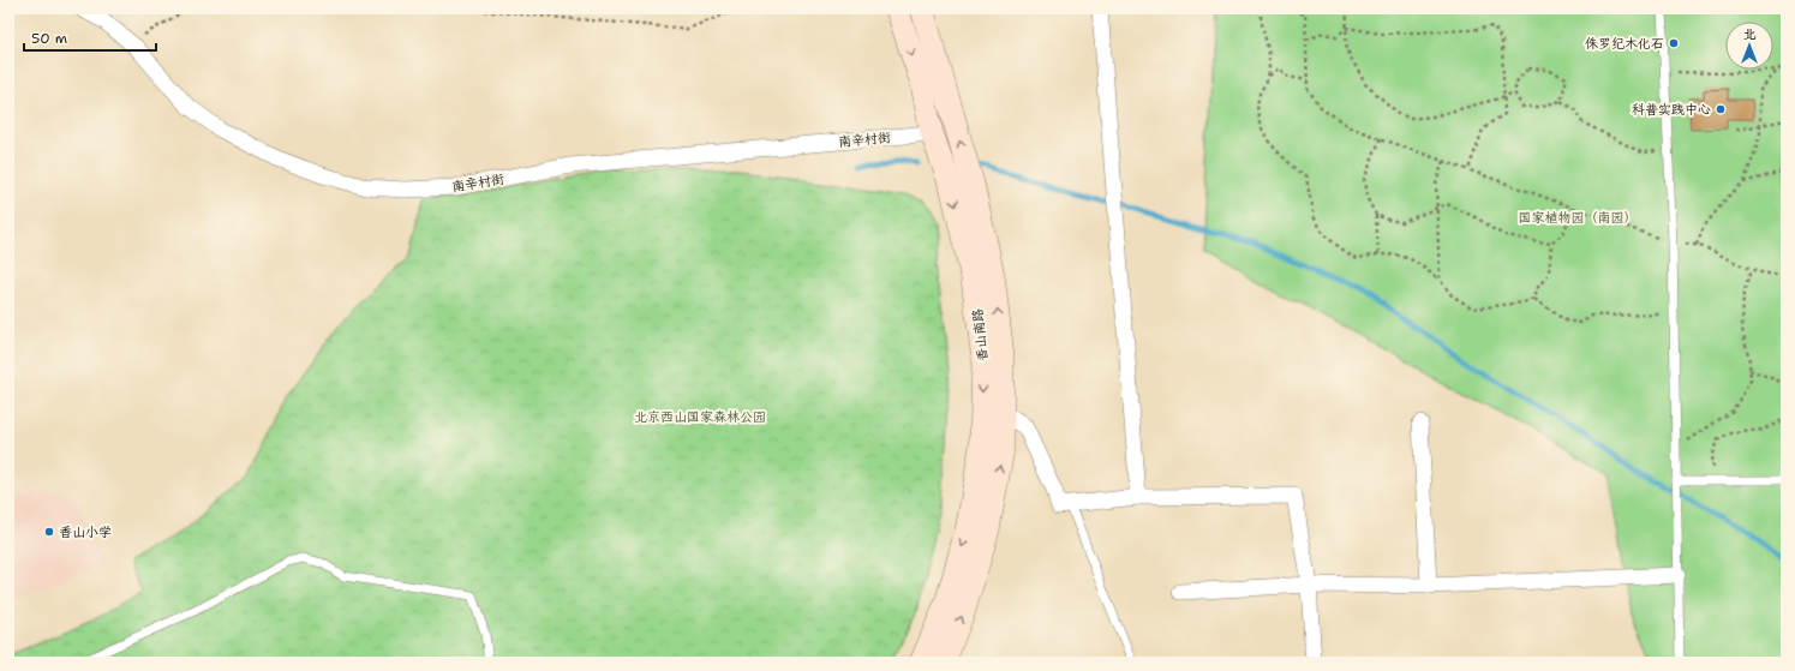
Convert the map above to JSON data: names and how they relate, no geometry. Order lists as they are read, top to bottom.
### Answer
{
  "streets": {
    "street": ["南辛村街", "香山南路"]
  },
  "crossings": [
    ["南辛村街", "香山南路"]
  ],
  "parks": ["国家植物园（南园）", "北京西山国家森林公园"],
  "places": ["侏罗纪木化石", "科普实践中心", "香山小学"],
  "scale_bar": "50 m",
  "north": "top"
}
